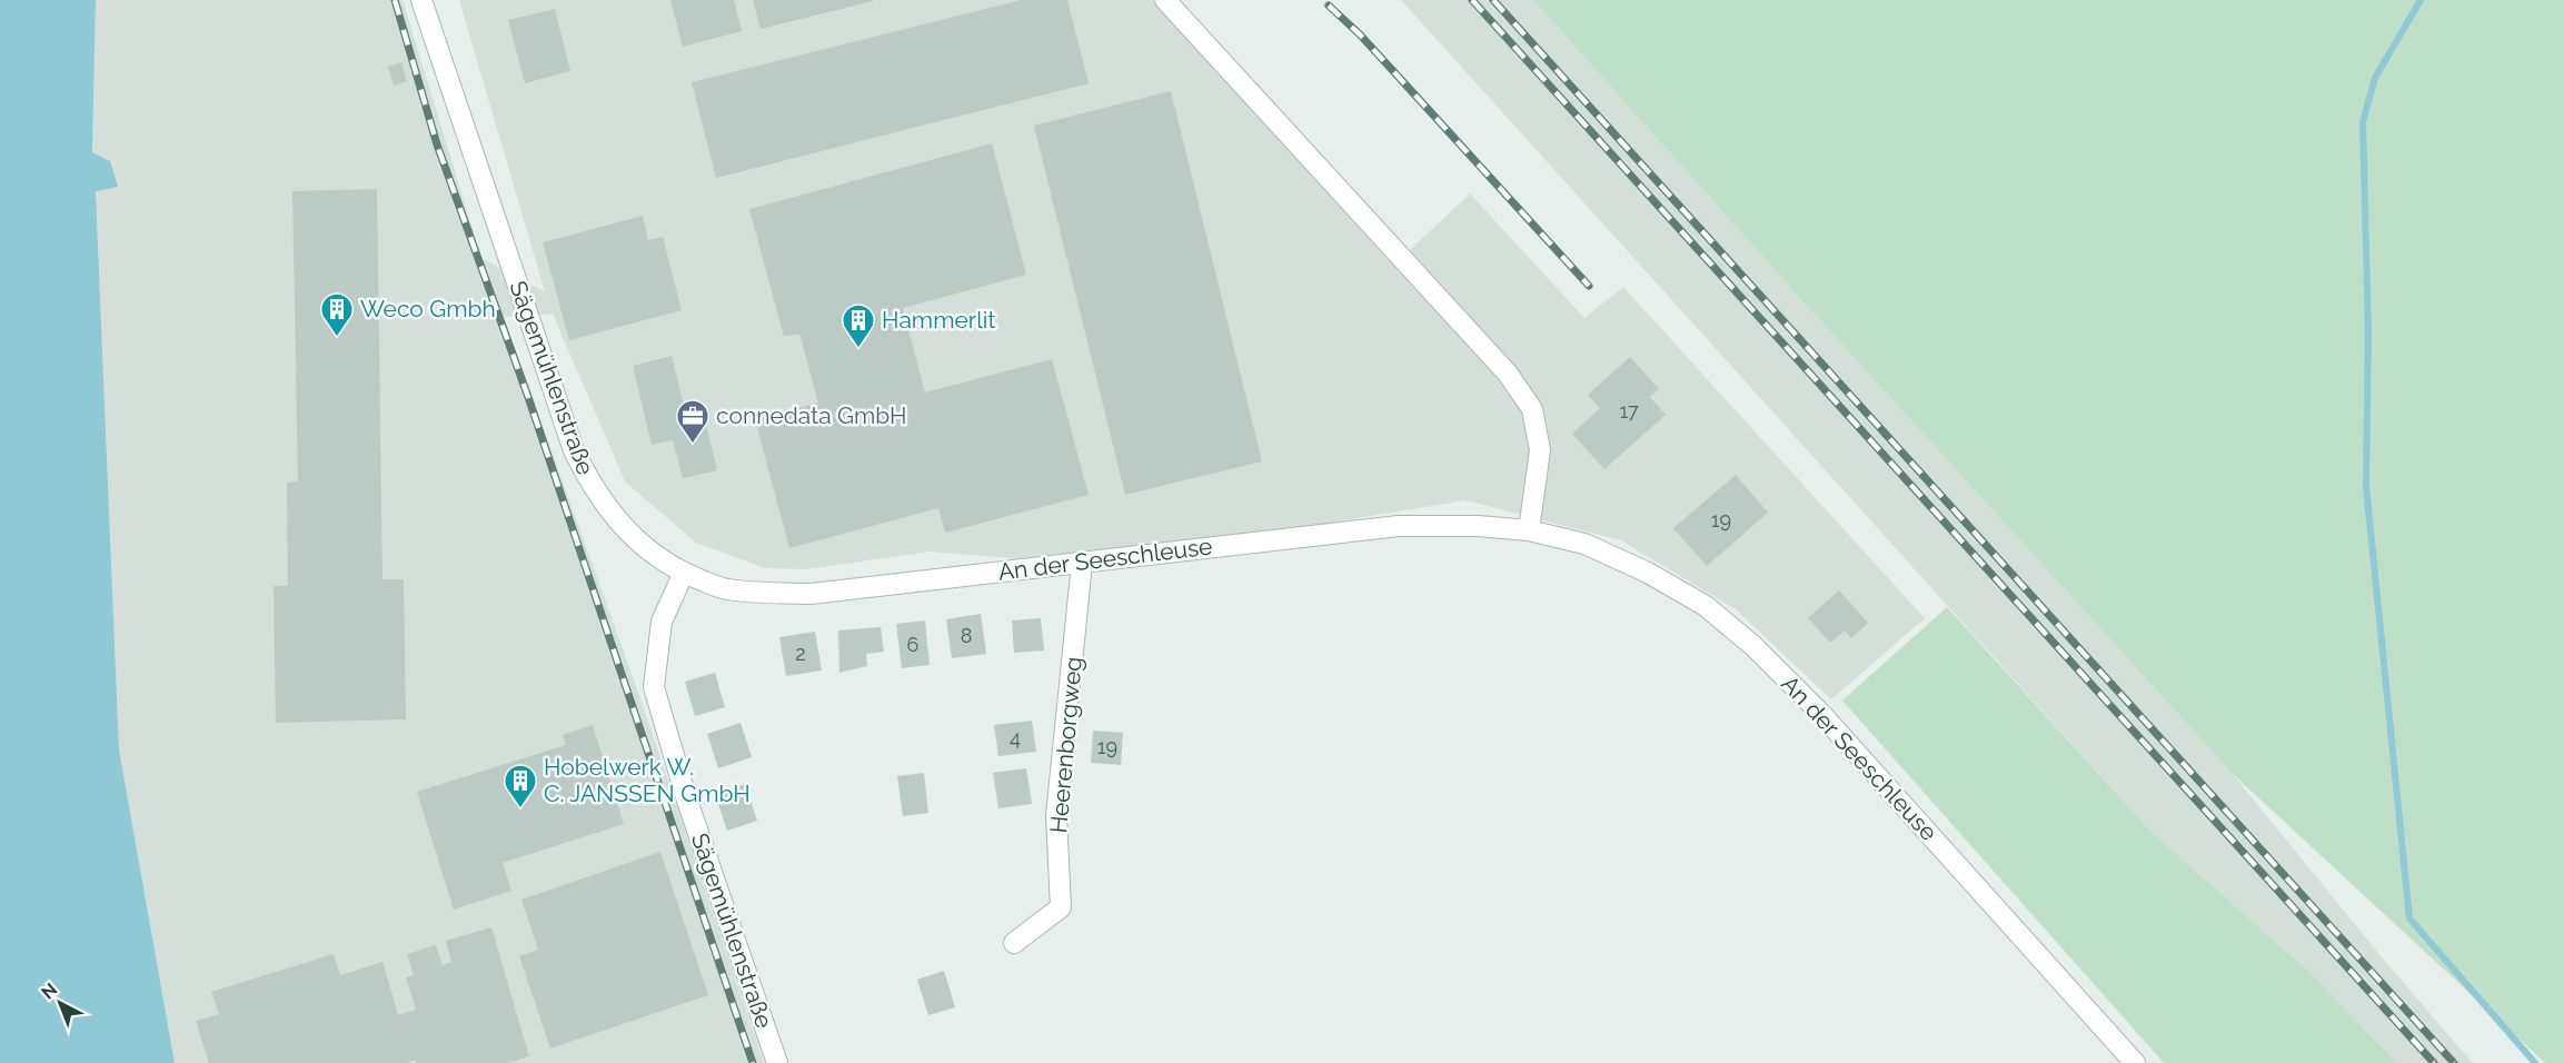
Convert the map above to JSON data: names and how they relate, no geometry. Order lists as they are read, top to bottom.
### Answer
{
  "streets": {
    "street": ["Sägemühlenstraße", "An der Seeschleuse", "Heerenborgweg"]
  },
  "crossings": [
    ["Sägemühlenstraße", "An der Seeschleuse"],
    ["An der Seeschleuse", "Heerenborgweg"]
  ],
  "places": {
    "building": ["Weco Gmbh", "Hammerlit", "Hobelwerk W. C. JANSSEN GmbH"],
    "office": ["connedata GmbH"]
  },
  "house_numbers": [
    "17",
    "19",
    "8",
    "6",
    "2",
    "4",
    "19"
  ],
  "north": "top left"
}
